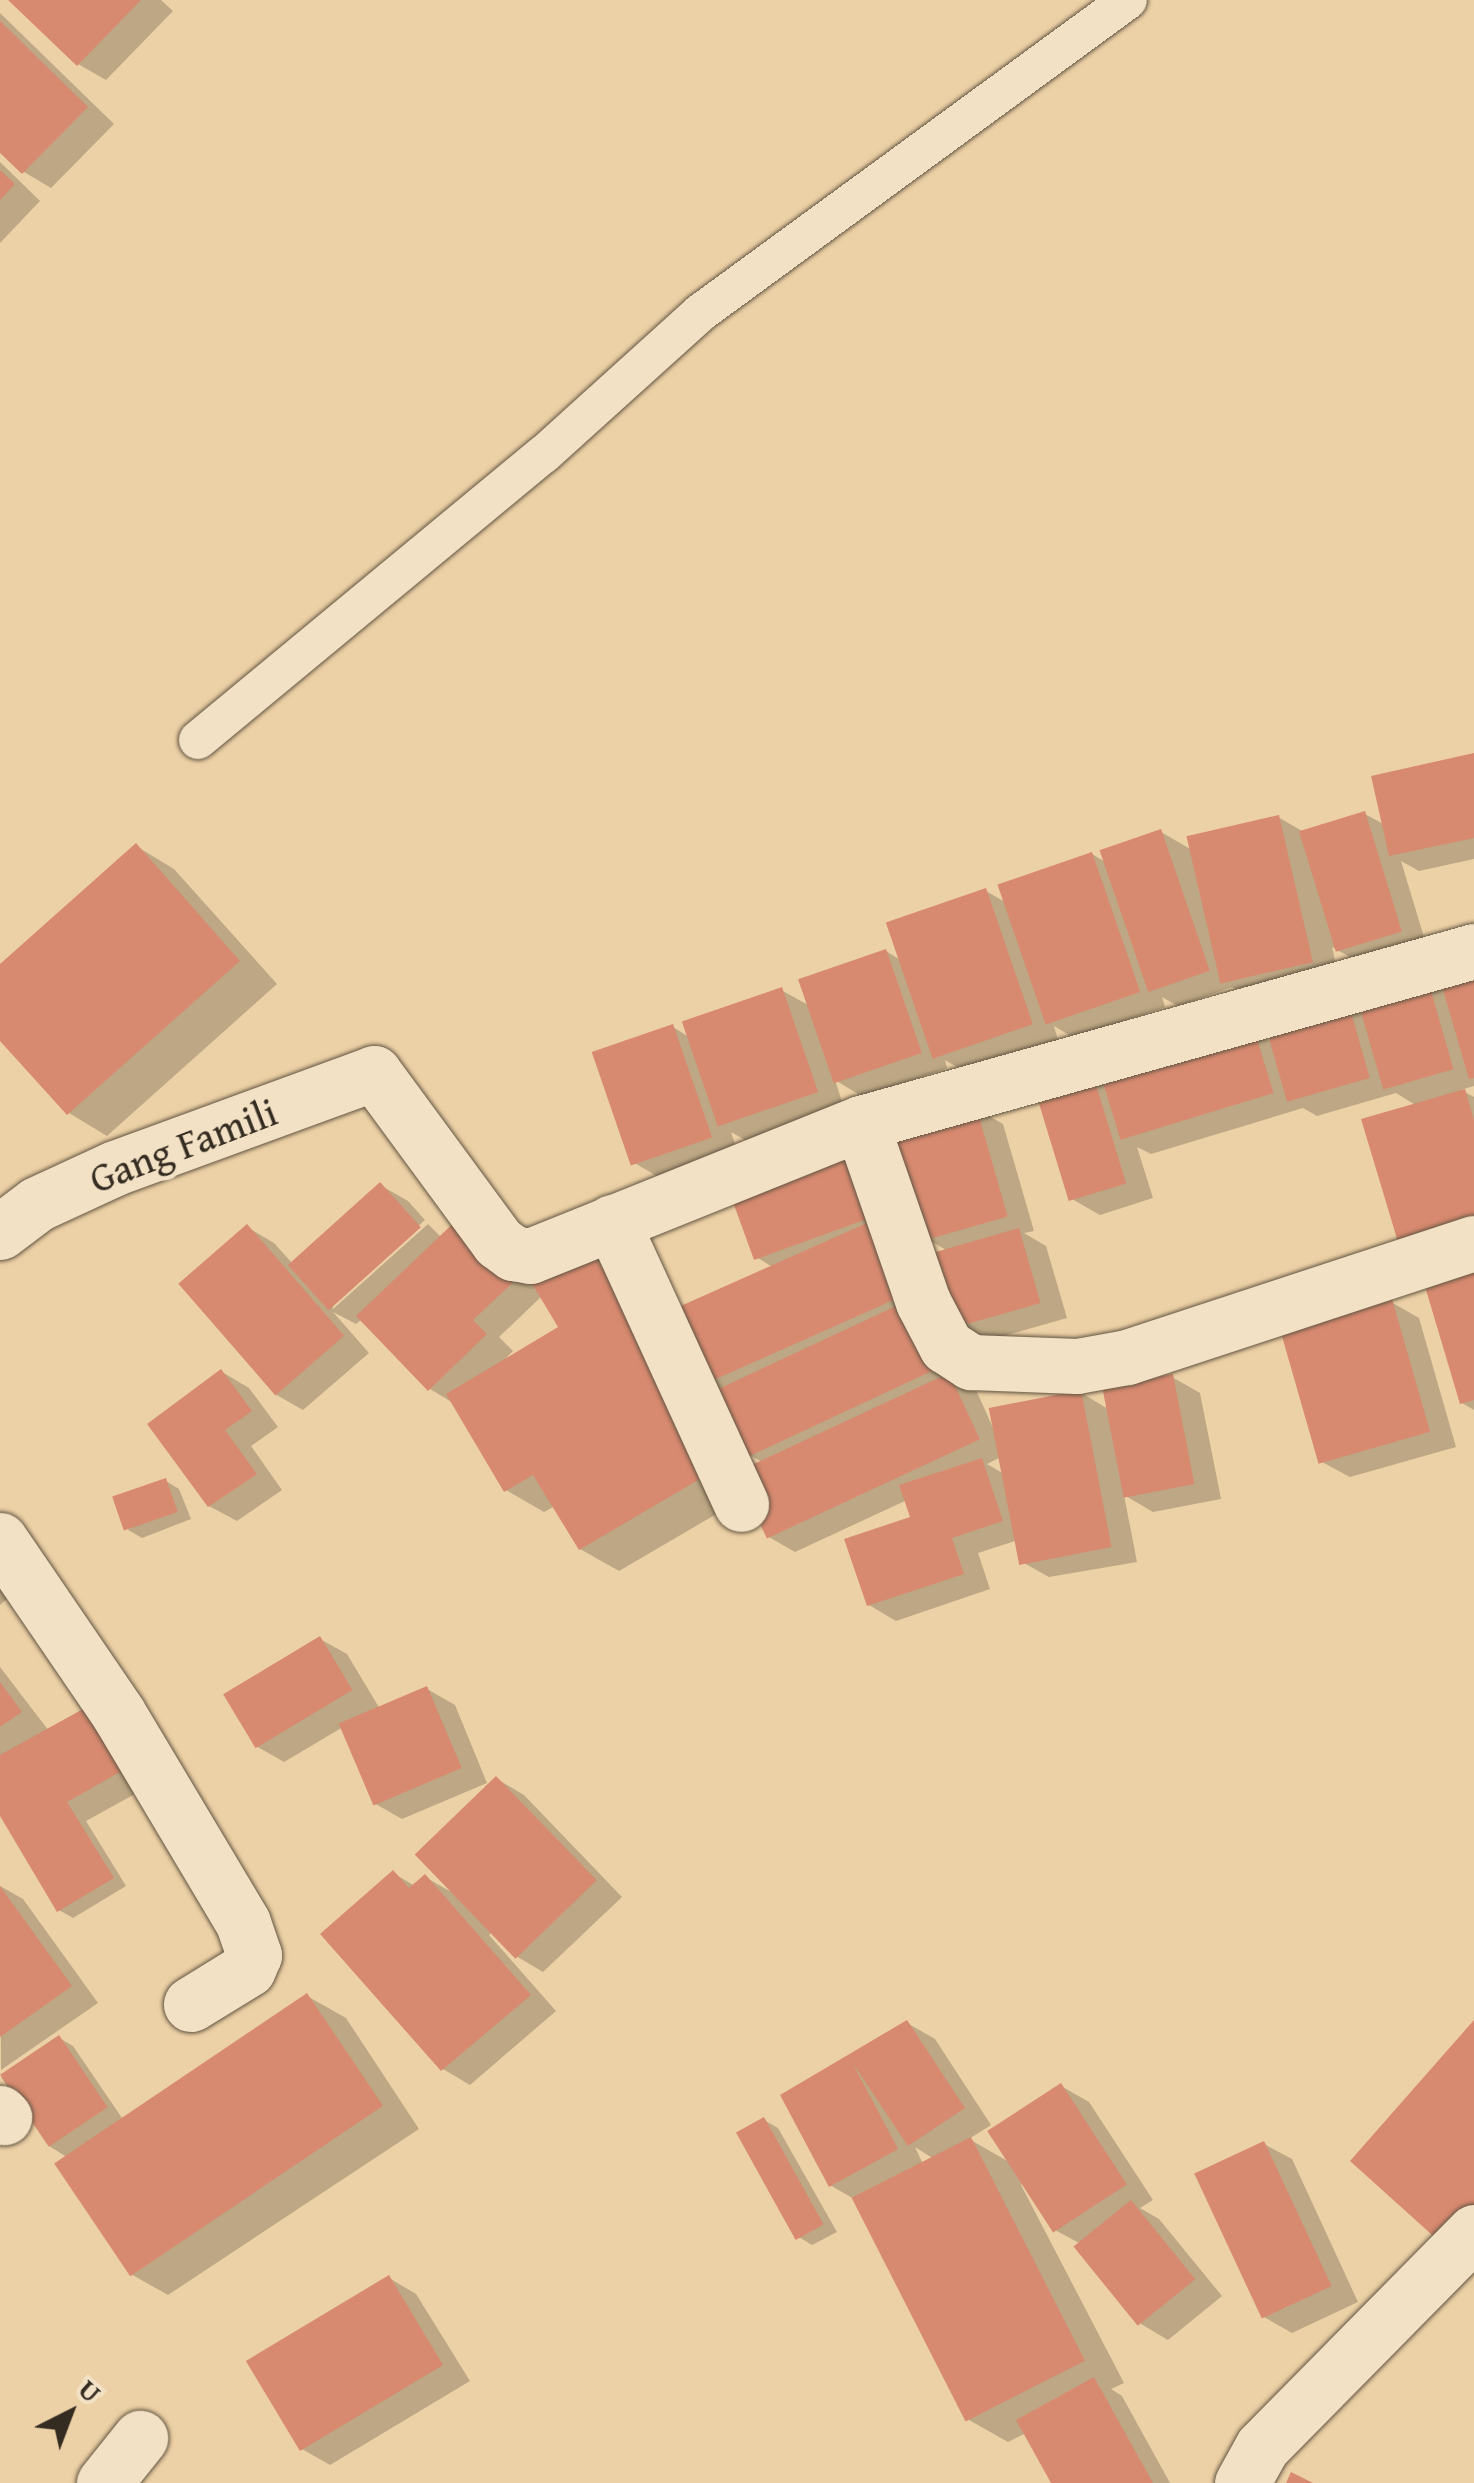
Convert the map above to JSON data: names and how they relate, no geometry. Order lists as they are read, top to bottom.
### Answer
{
  "streets": {
    "street": ["Gang Famili"]
  },
  "north": "top right"
}
